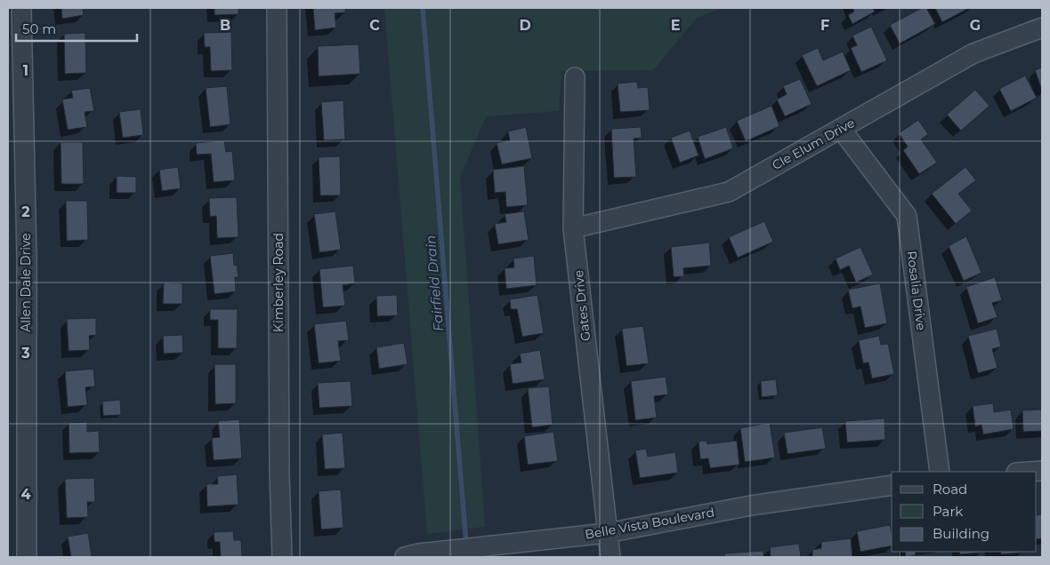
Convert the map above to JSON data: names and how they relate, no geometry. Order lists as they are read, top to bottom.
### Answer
{
  "streets": {
    "street": [
      "Cle Elum Drive",
      "Allen Dale Drive",
      "Kimberley Road",
      "Rosalia Drive",
      "Gates Drive",
      "Belle Vista Boulevard"
    ]
  },
  "crossings": [
    ["Cle Elum Drive", "Rosalia Drive"],
    ["Cle Elum Drive", "Gates Drive"],
    ["Gates Drive", "Belle Vista Boulevard"]
  ],
  "water": ["Fairfield Drain"],
  "legend": ["Road", "Park", "Building"],
  "scale_bar": "50 m",
  "grid": {
    "columns": [
      "B",
      "C",
      "D",
      "E",
      "F",
      "G"
    ],
    "rows": [
      "1",
      "2",
      "3",
      "4"
    ]
  }
}
